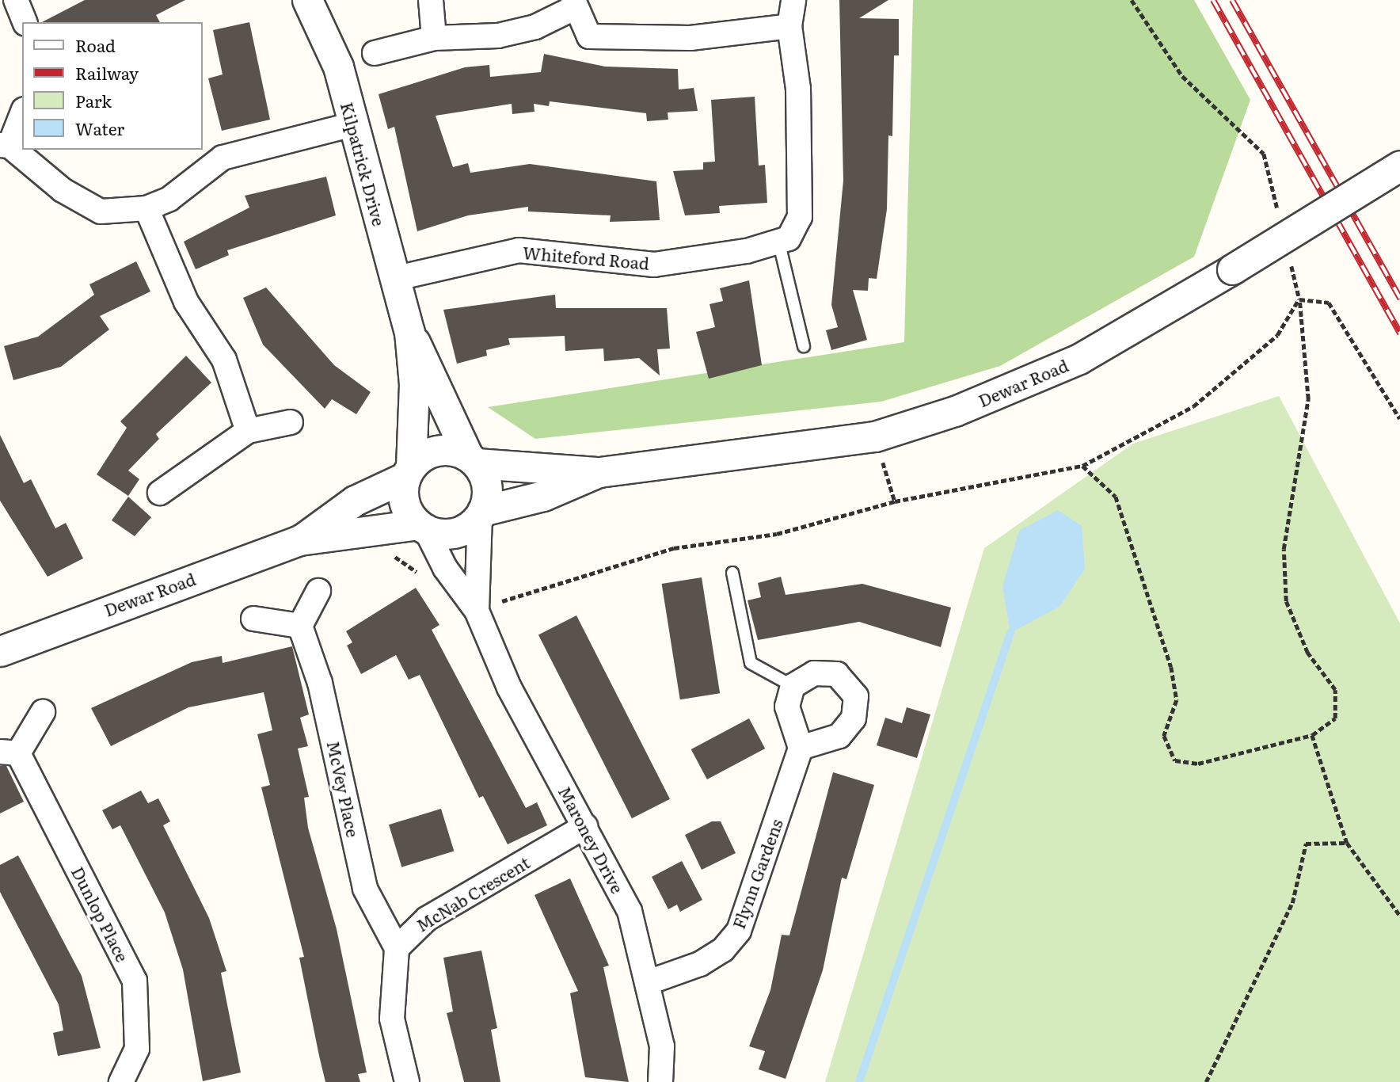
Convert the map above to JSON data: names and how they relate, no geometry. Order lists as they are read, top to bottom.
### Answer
{
  "streets": {
    "street": [
      "Kilpatrick Drive",
      "Whiteford Road",
      "Dewar Road",
      "McVey Place",
      "Maroney Drive",
      "Flynn Gardens",
      "McNab Crescent",
      "Dunlop Place"
    ]
  },
  "crossings": [
    ["Kilpatrick Drive", "Whiteford Road"],
    ["Kilpatrick Drive", "Dewar Road"],
    ["Kilpatrick Drive", "Maroney Drive"],
    ["Dewar Road", "Maroney Drive"],
    ["McVey Place", "McNab Crescent"],
    ["Maroney Drive", "Flynn Gardens"],
    ["Maroney Drive", "McNab Crescent"]
  ],
  "legend": [
    "Road",
    "Railway",
    "Park",
    "Water"
  ]
}
